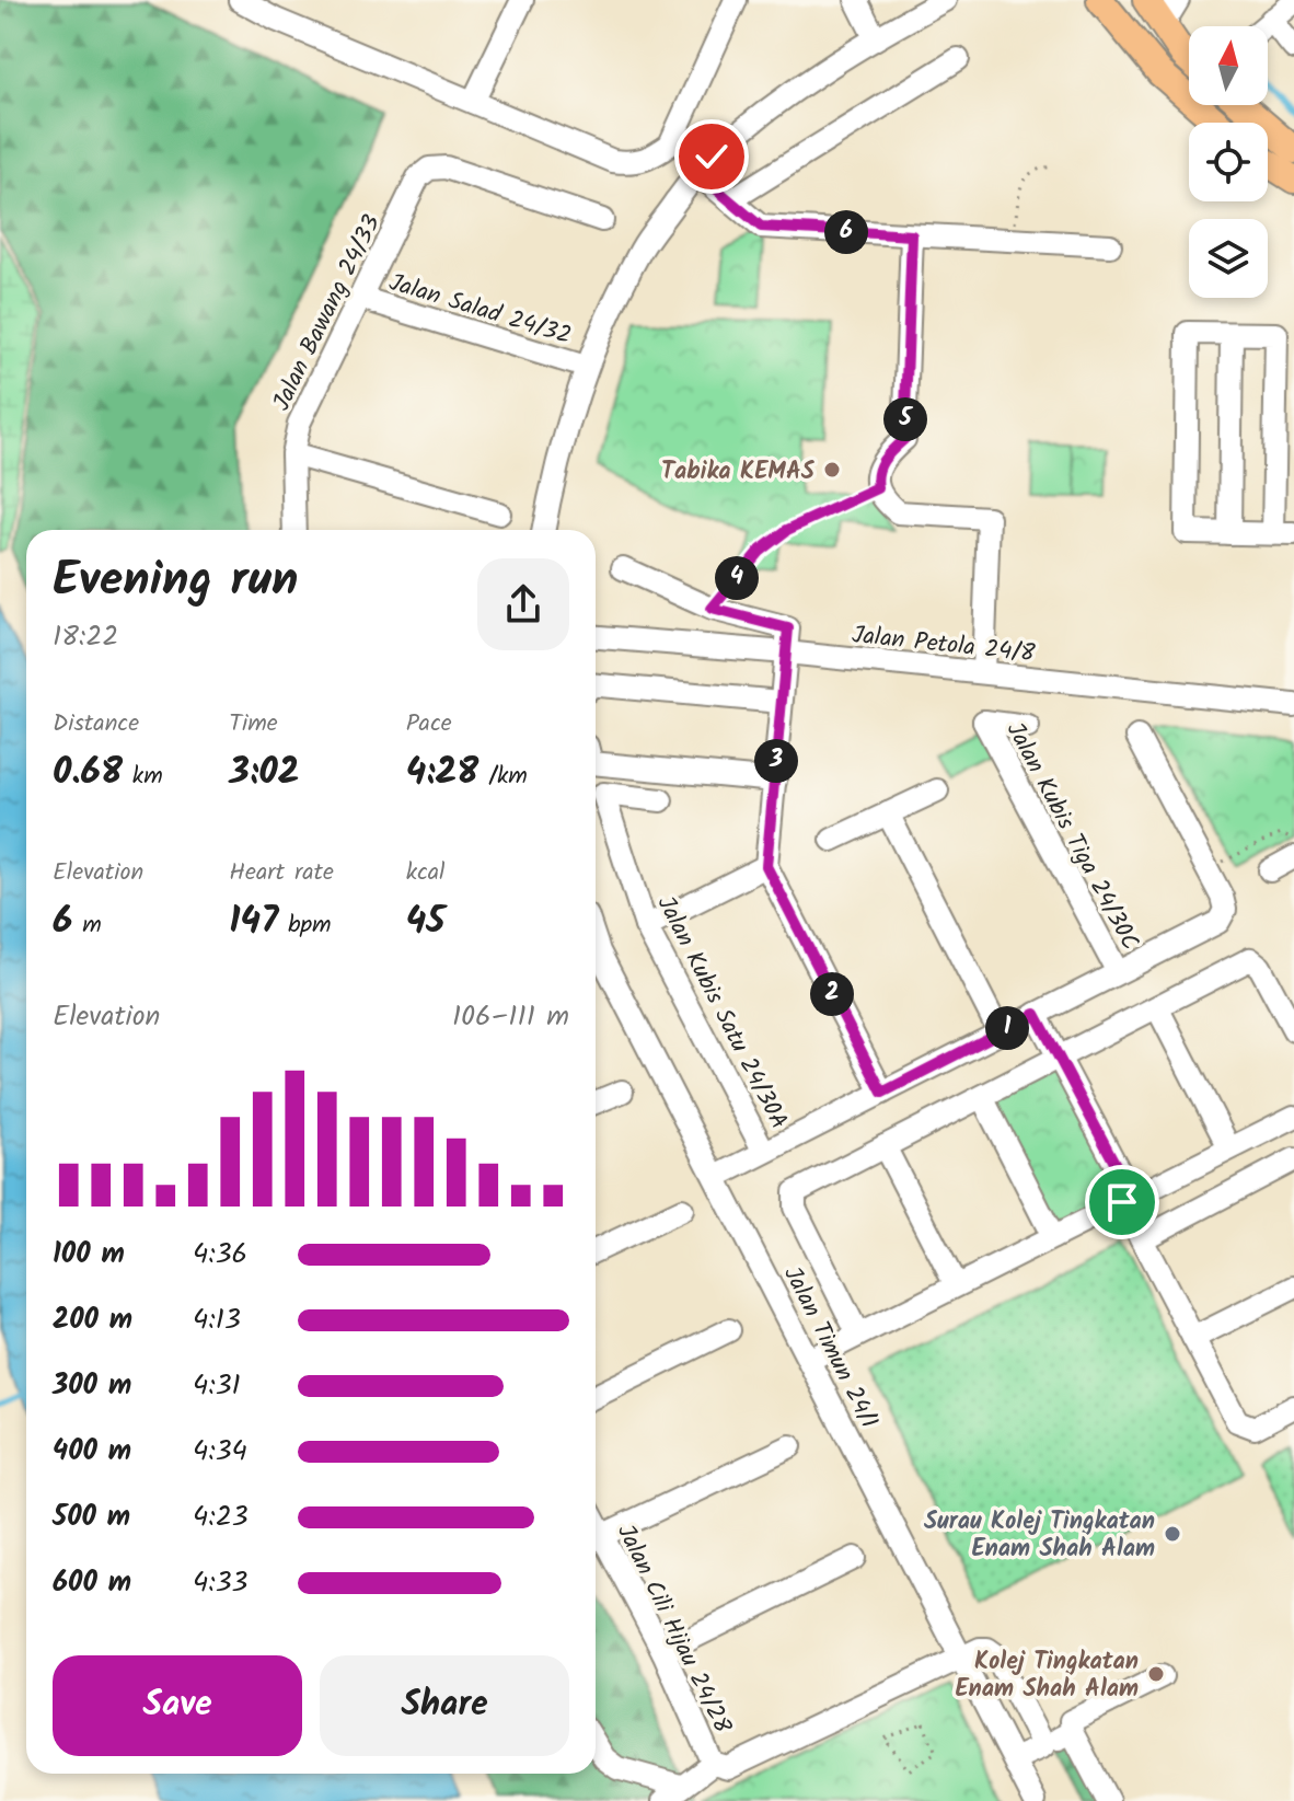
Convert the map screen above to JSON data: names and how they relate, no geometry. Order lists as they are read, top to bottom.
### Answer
{
  "streets": {
    "street": [
      "Jalan Salad 24/32",
      "Jalan Bawang 24/33",
      "Jalan Petola 24/8",
      "Jalan Kubis Tiga 24/30C",
      "Jalan Kubis Satu 24/30A",
      "Jalan Timun 24/1",
      "Jalan Cili Hijau 24/28"
    ]
  },
  "crossings": [
    ["Jalan Salad 24/32", "Jalan Bawang 24/33"],
    ["Jalan Timun 24/1", "Jalan Cili Hijau 24/28"]
  ],
  "places": ["Tabika KEMAS", "Surau Kolej Tingkatan Enam Shah Alam", "Kolej Tingkatan Enam Shah Alam"],
  "north": "top",
  "page": {
    "pins": [
      "6",
      "5",
      "4",
      "3",
      "2",
      "1"
    ],
    "heading": ["Evening run", "18:22"],
    "stats": [
      ["Distance", "0.68 km"],
      ["Time", "3:02"],
      ["Pace", "4:28 /km"],
      ["Elevation", "6 m"],
      ["Heart rate", "147 bpm"],
      ["kcal", "45"]
    ],
    "chart": ["Elevation", "106–111 m"],
    "list": [
      {
        "name": "100 m",
        "note": "4:36"
      },
      {
        "name": "200 m",
        "note": "4:13"
      },
      {
        "name": "300 m",
        "note": "4:31"
      },
      {
        "name": "400 m",
        "note": "4:34"
      },
      {
        "name": "500 m",
        "note": "4:23"
      },
      {
        "name": "600 m",
        "note": "4:33"
      }
    ],
    "buttons": ["Save", "Share"]
  }
}
